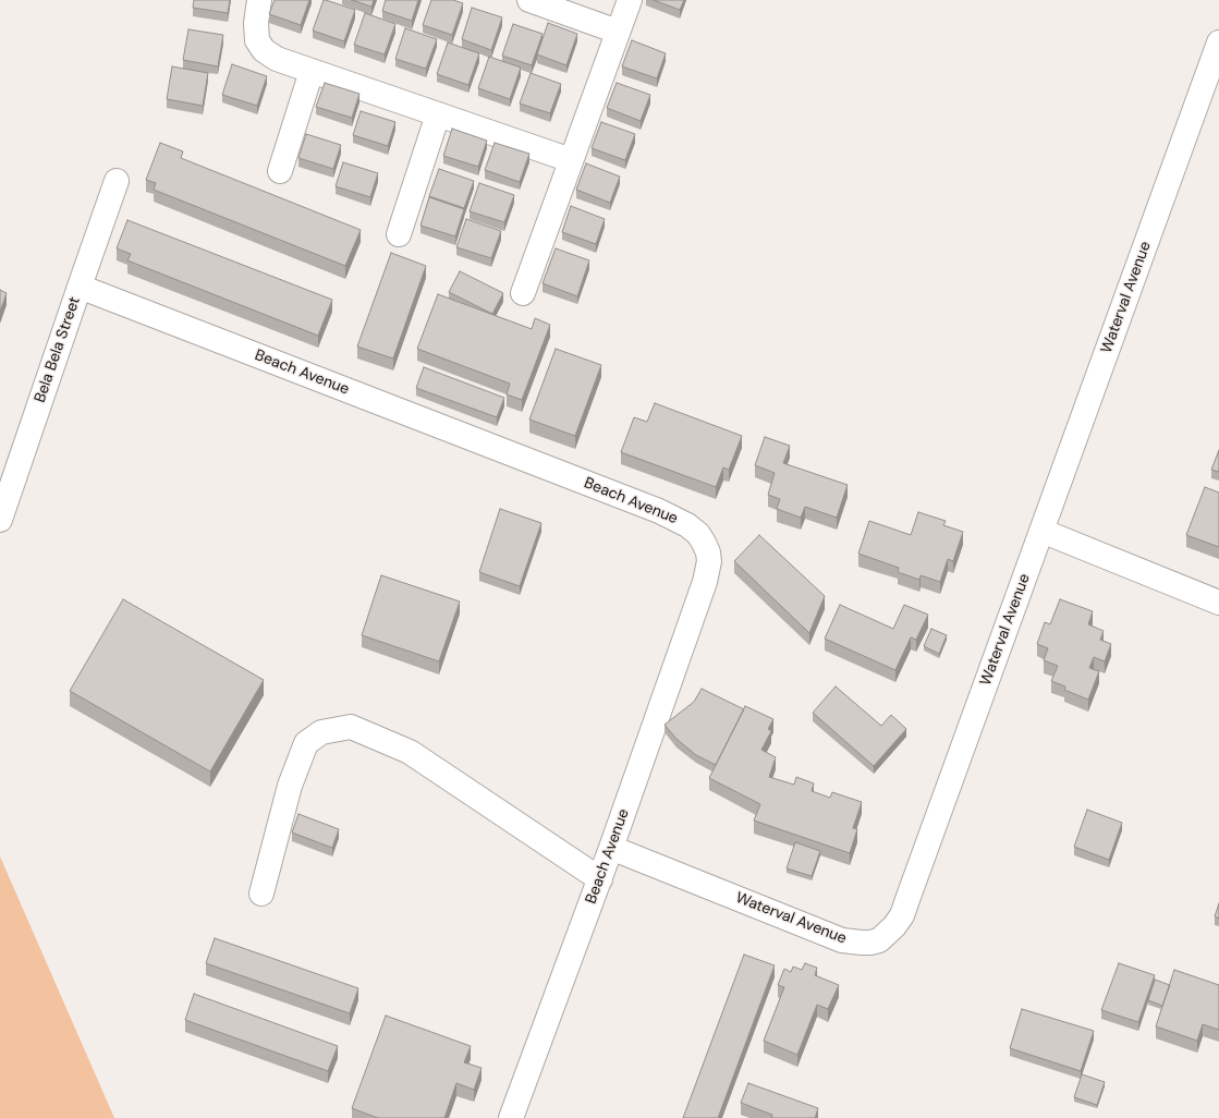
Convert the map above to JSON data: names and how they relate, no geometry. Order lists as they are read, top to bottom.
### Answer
{
  "streets": {
    "street": ["Waterval Avenue", "Bela Bela Street", "Beach Avenue"]
  },
  "crossings": [
    ["Waterval Avenue", "Beach Avenue"],
    ["Bela Bela Street", "Beach Avenue"]
  ]
}
